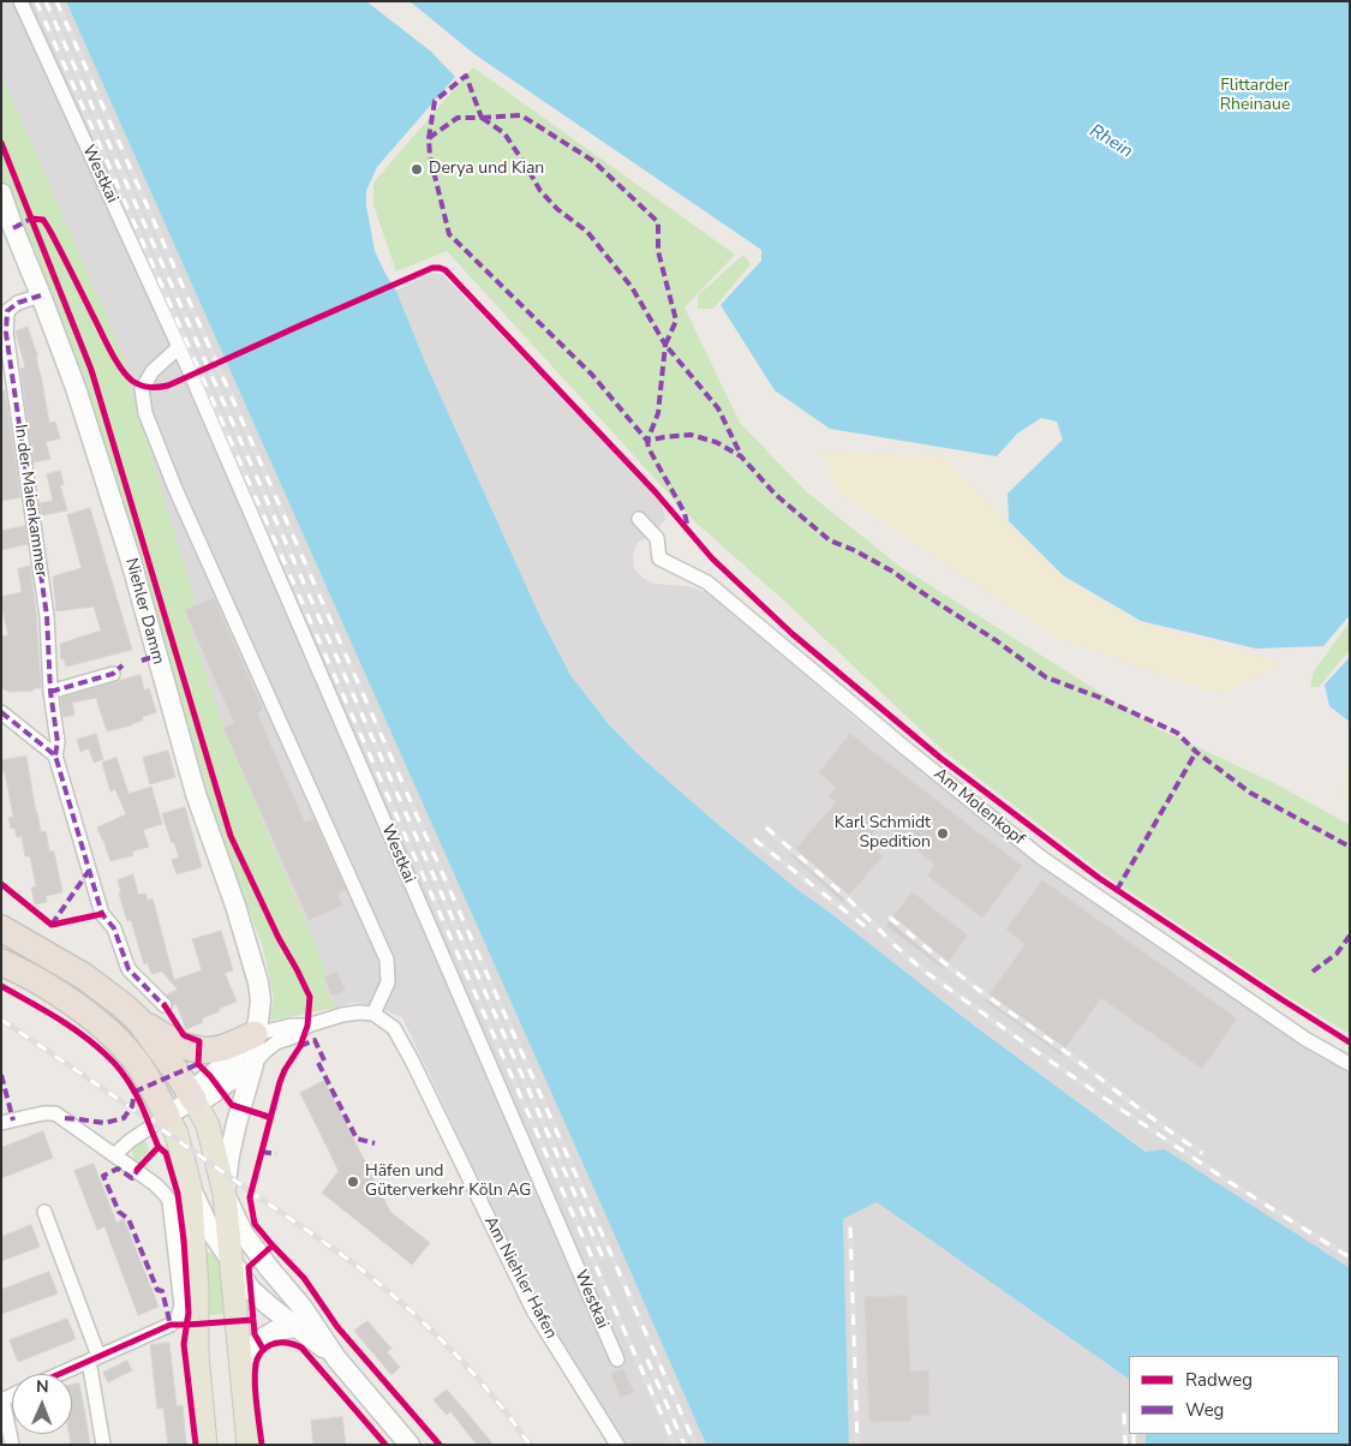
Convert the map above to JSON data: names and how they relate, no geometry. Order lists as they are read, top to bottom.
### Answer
{
  "streets": {
    "street": [
      "Westkai",
      "In der Maienkammer",
      "Niehler Damm",
      "Am Molenkopf",
      "Am Niehler Hafen"
    ]
  },
  "crossings": [
    ["In der Maienkammer", "Niehler Damm"]
  ],
  "water": ["Rhein"],
  "parks": ["Flittarder Rheinaue"],
  "places": ["Derya und Kian", "Karl Schmidt Spedition", "Häfen und Güterverkehr Köln AG"],
  "legend": ["Radweg", "Weg"],
  "north": "top"
}
